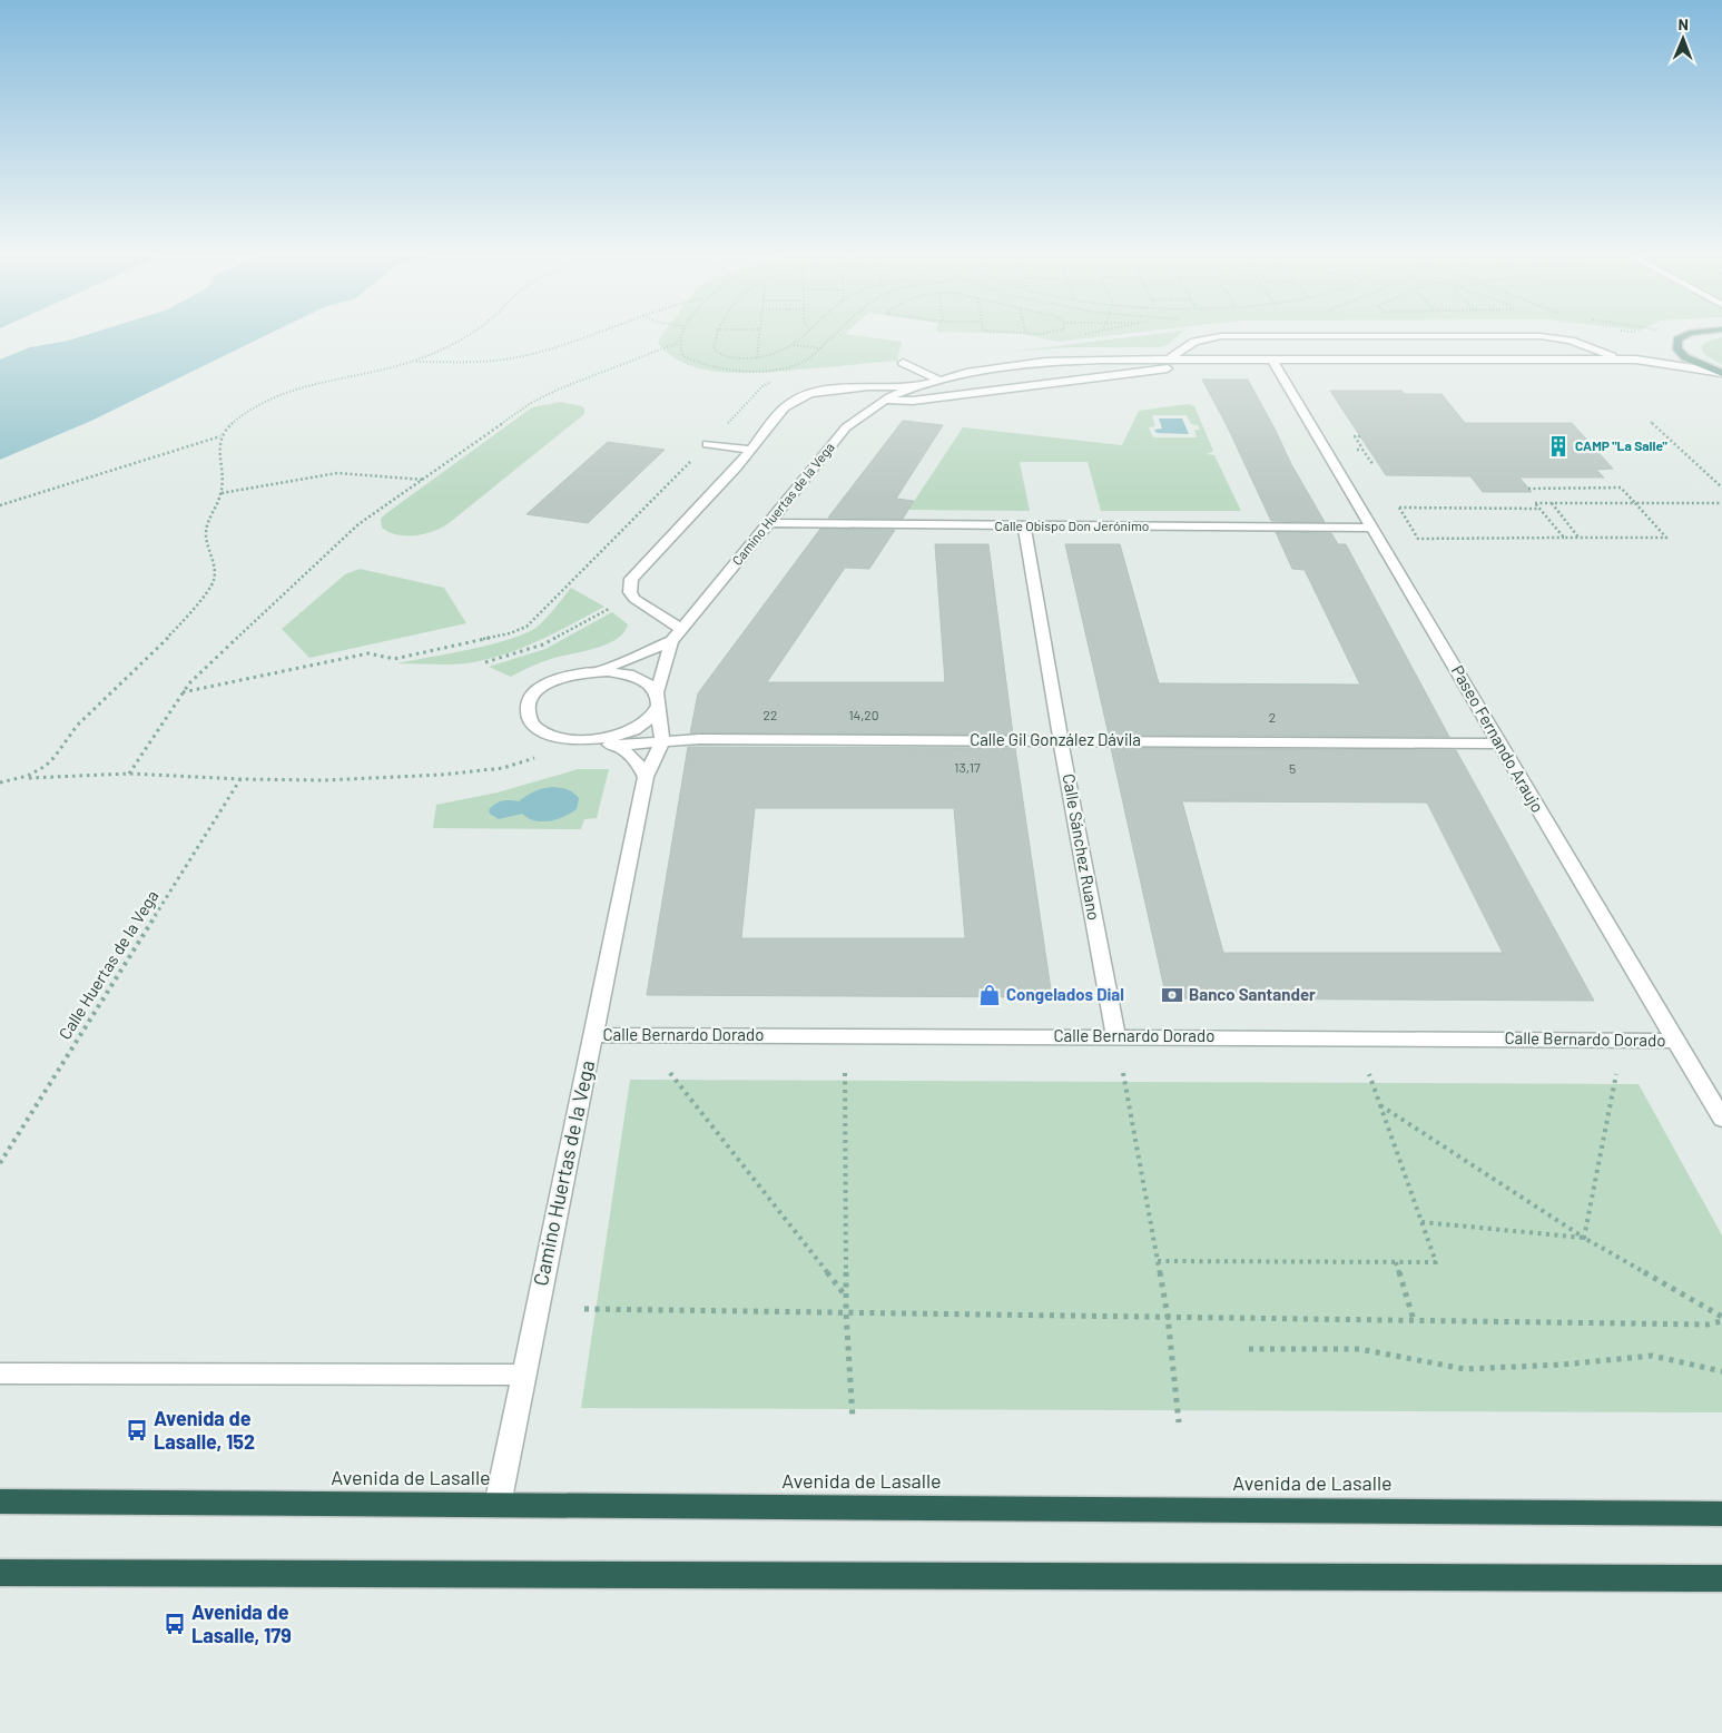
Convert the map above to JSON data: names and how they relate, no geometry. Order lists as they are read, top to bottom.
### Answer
{
  "streets": {
    "highway": ["Avenida de Lasalle"],
    "street": [
      "Camino Huertas de la Vega",
      "Calle Obispo Don Jerónimo",
      "Paseo Fernando Araujo",
      "Calle Gil González Dávila",
      "Calle Sánchez Ruano",
      "Calle Bernardo Dorado"
    ],
    "path": ["Calle Huertas de la Vega"]
  },
  "crossings": [
    ["Camino Huertas de la Vega", "Calle Obispo Don Jerónimo"],
    ["Camino Huertas de la Vega", "Calle Gil González Dávila"],
    ["Camino Huertas de la Vega", "Calle Bernardo Dorado"],
    ["Camino Huertas de la Vega", "Avenida de Lasalle"],
    ["Calle Obispo Don Jerónimo", "Paseo Fernando Araujo"],
    ["Calle Obispo Don Jerónimo", "Calle Sánchez Ruano"],
    ["Paseo Fernando Araujo", "Calle Gil González Dávila"],
    ["Paseo Fernando Araujo", "Calle Bernardo Dorado"],
    ["Calle Gil González Dávila", "Calle Sánchez Ruano"],
    ["Calle Sánchez Ruano", "Calle Bernardo Dorado"]
  ],
  "places": {
    "building": ["CAMP \"La Salle\""],
    "shop": ["Congelados Dial"],
    "bank": ["Banco Santander"],
    "bus stop": ["Avenida de Lasalle, 152", "Avenida de Lasalle, 179"]
  },
  "house_numbers": [
    "22",
    "14,20",
    "2",
    "13,17",
    "5"
  ],
  "north": "top"
}
